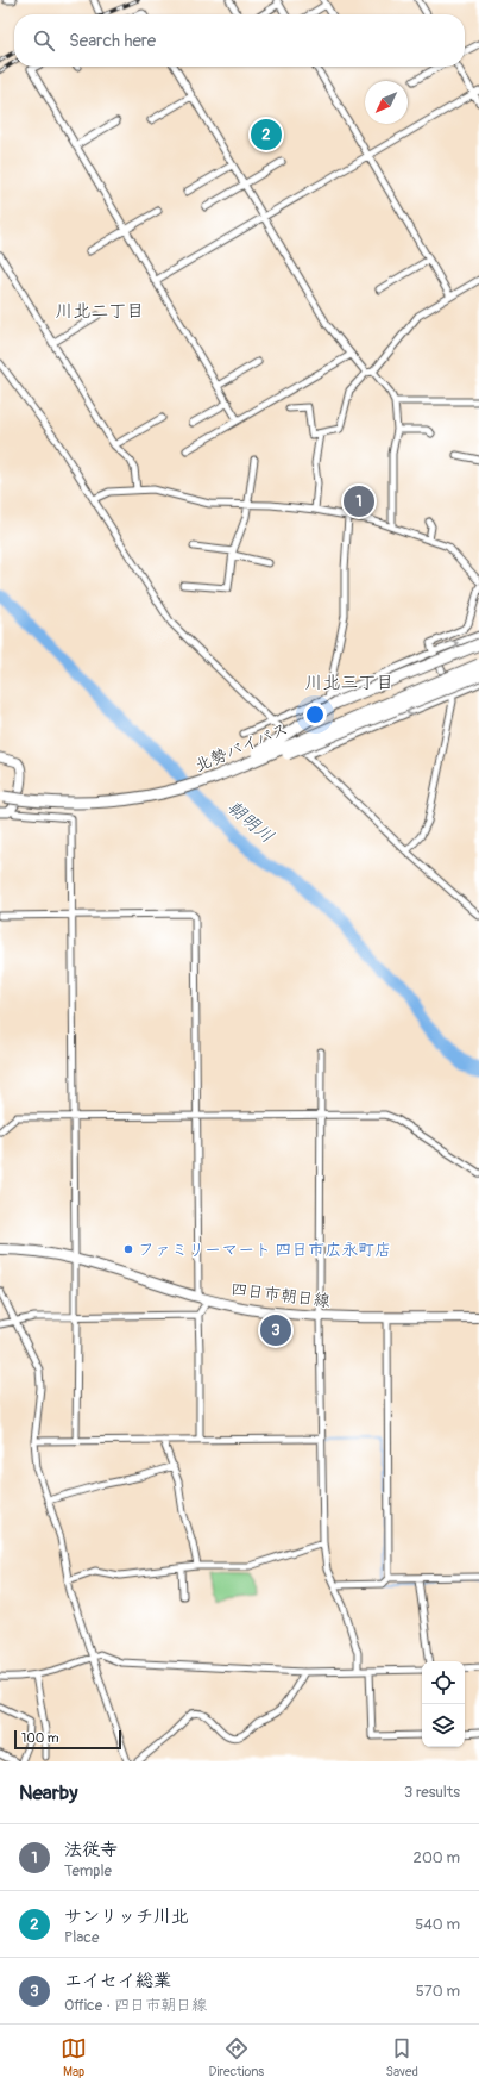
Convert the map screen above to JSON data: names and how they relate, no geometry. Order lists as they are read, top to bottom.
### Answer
{
  "streets": {
    "highway": ["北勢バイパス"],
    "main road": ["四日市朝日線"]
  },
  "districts": ["川北二丁目", "川北三丁目"],
  "water": ["朝明川"],
  "places": ["ファミリーマート 四日市広永町店"],
  "scale_bar": "100 m",
  "north": "bottom left",
  "page": {
    "search": "Search here",
    "pins": ["2", "1", "3"],
    "scale": "100 m",
    "heading": ["Nearby", "3 results"],
    "list": [
      {
        "mark": "1",
        "name": "法従寺",
        "note": "Temple",
        "value": "200 m"
      },
      {
        "mark": "2",
        "name": "サンリッチ川北",
        "note": "Place",
        "value": "540 m"
      },
      {
        "mark": "3",
        "name": "エイセイ総業",
        "note": "Office · 四日市朝日線",
        "value": "570 m"
      }
    ],
    "nav": ["Map", "Directions", "Saved"]
  }
}
